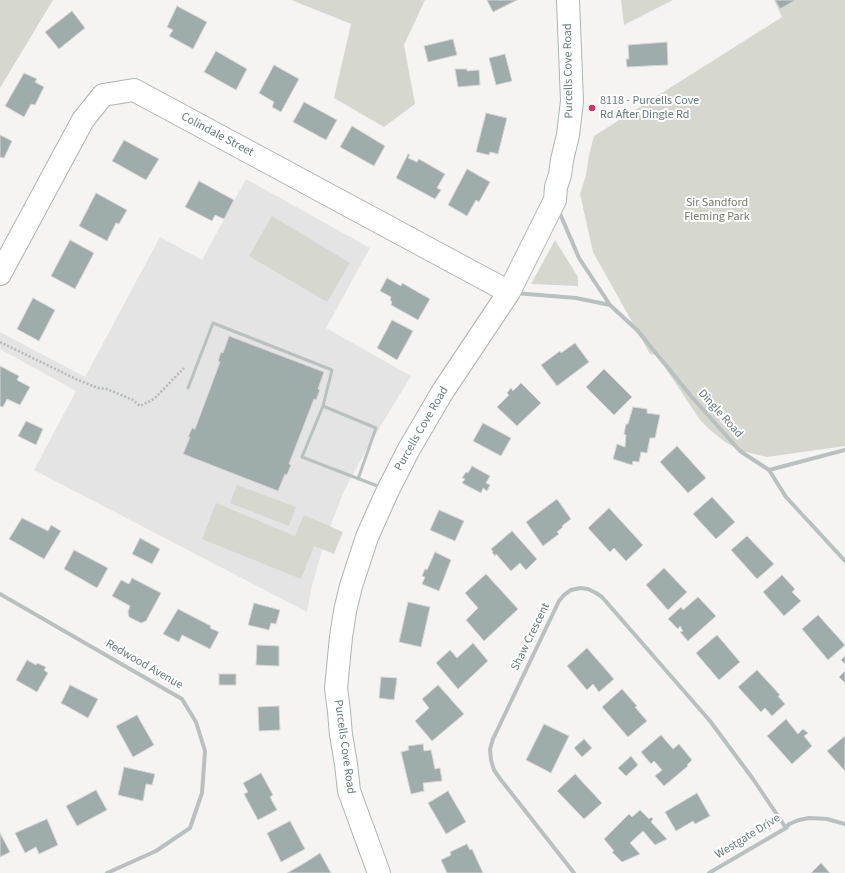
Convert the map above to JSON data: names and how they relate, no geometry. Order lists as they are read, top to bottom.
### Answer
{
  "streets": {
    "main road": ["Purcells Cove Road", "Colindale Street"],
    "street": [
      "Dingle Road",
      "Shaw Crescent",
      "Redwood Avenue",
      "Westgate Drive"
    ]
  },
  "crossings": [
    ["Purcells Cove Road", "Colindale Street"],
    ["Purcells Cove Road", "Dingle Road"],
    ["Shaw Crescent", "Westgate Drive"]
  ],
  "parks": ["Sir Sandford Fleming Park"],
  "places": ["8118 - Purcells Cove Rd After Dingle Rd"]
}
